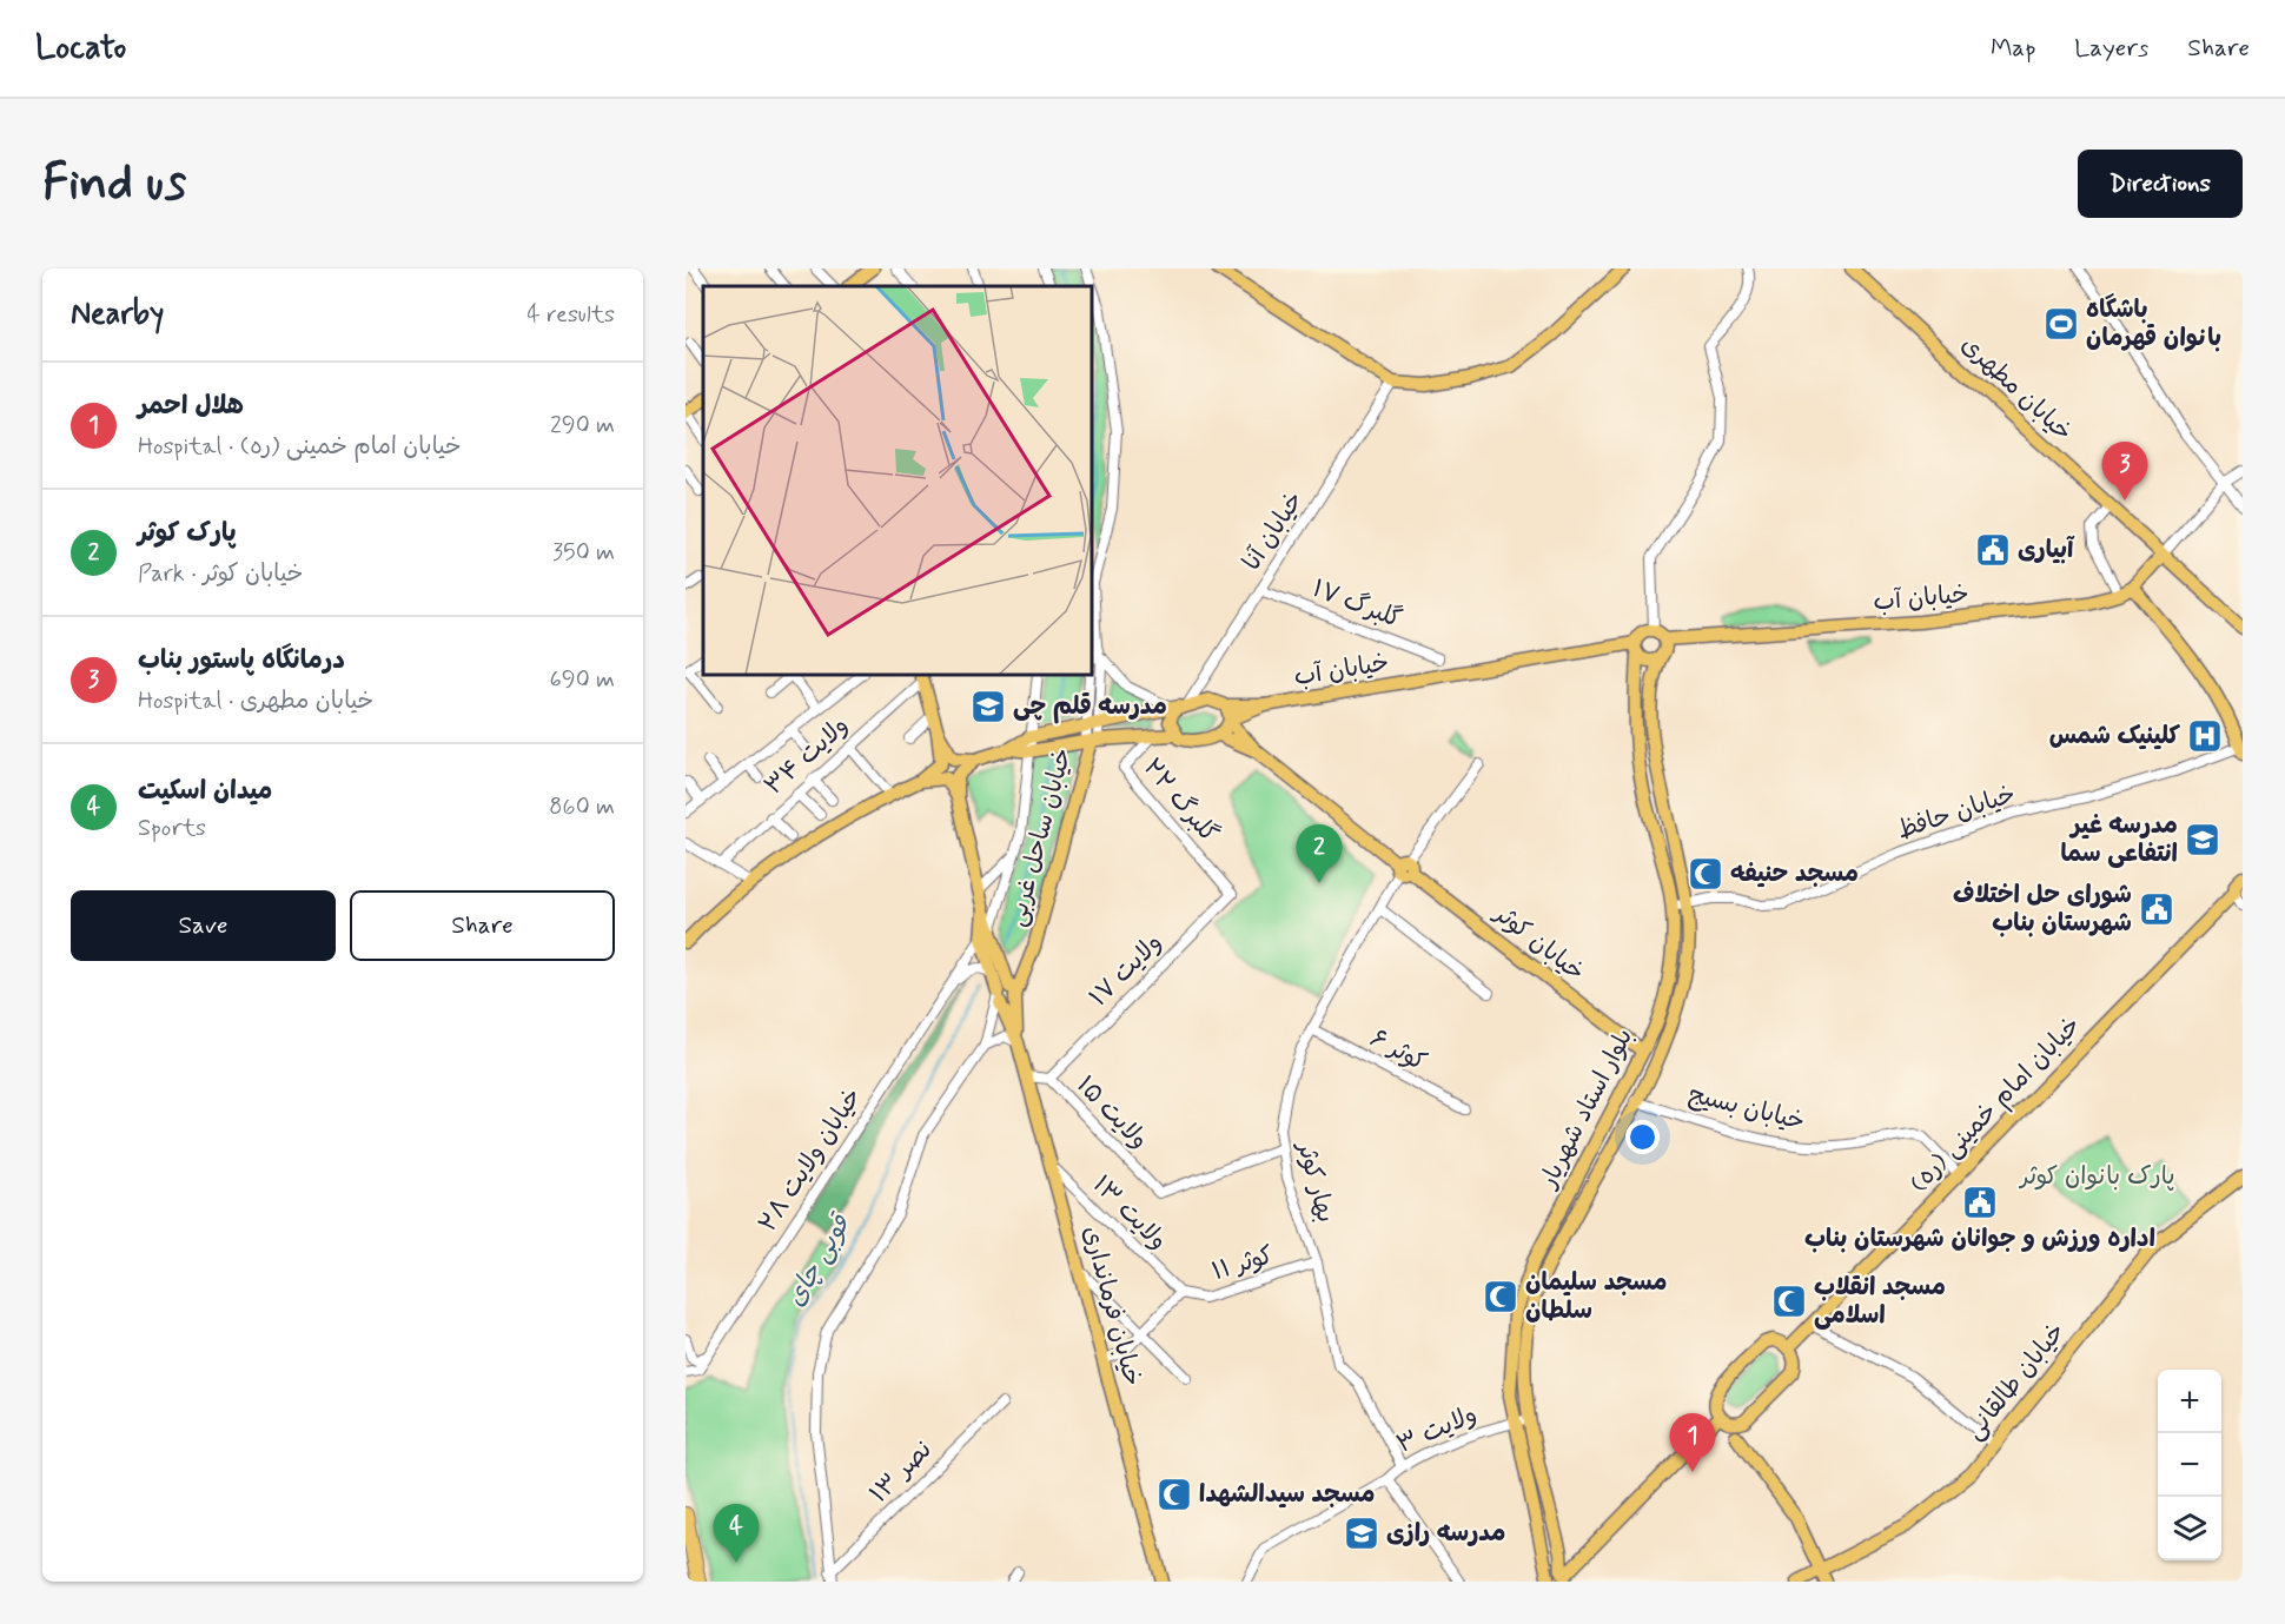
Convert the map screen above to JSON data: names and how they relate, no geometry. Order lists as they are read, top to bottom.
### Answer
{
  "streets": {
    "main road": [
      "خیابان مطهری",
      "خیابان آب",
      "خیابان ساحل غربی",
      "خیابان کوثر",
      "خیابان امام خمینی (ره)",
      "بلوار استاد شهریار",
      "خیابان فرمانداری",
      "خیابان طالقانی"
    ],
    "street": [
      "خیابان آنا",
      "گلبرگ ۱۷",
      "ولایت ۳۴",
      "گلبرگ ۲۲",
      "خیابان حافظ",
      "ولایت ۱۷",
      "کوثر ۶",
      "خیابان بسیج",
      "ولایت ۱۵",
      "خیابان ولایت ۲۸",
      "بهار کوثر",
      "ولایت ۱۳",
      "کوثر ۱۱",
      "ولایت ۳",
      "نصر ۱۳"
    ]
  },
  "crossings": [
    ["خیابان مطهری", "خیابان آب"],
    ["خیابان آنا", "خیابان آب"],
    ["خیابان آنا", "گلبرگ ۱۷"],
    ["خیابان آنا", "خیابان کوثر"],
    ["خیابان آب", "خیابان کوثر"],
    ["خیابان آب", "بلوار استاد شهریار"],
    ["گلبرگ ۲۲", "ولایت ۱۷"],
    ["خیابان حافظ", "بلوار استاد شهریار"],
    ["خیابان ساحل غربی", "خیابان ولایت ۲۸"],
    ["خیابان ساحل غربی", "خیابان فرمانداری"],
    ["خیابان کوثر", "بلوار استاد شهریار"],
    ["خیابان کوثر", "بهار کوثر"],
    ["ولایت ۱۷", "ولایت ۱۵"],
    ["کوثر ۶", "بهار کوثر"],
    ["خیابان امام خمینی (ره)", "خیابان بسیج"],
    ["بلوار استاد شهریار", "خیابان بسیج"],
    ["بلوار استاد شهریار", "ولایت ۳"],
    ["ولایت ۱۵", "بهار کوثر"],
    ["ولایت ۱۵", "خیابان فرمانداری"],
    ["خیابان ولایت ۲۸", "خیابان فرمانداری"],
    ["بهار کوثر", "کوثر ۱۱"],
    ["بهار کوثر", "ولایت ۳"],
    ["ولایت ۱۳", "کوثر ۱۱"],
    ["ولایت ۱۳", "خیابان فرمانداری"]
  ],
  "water": ["قوبی چای"],
  "parks": ["پارک بانوان کوثر"],
  "places": {
    "sports": ["باشگاه بانوان قهرمان"],
    "public building": ["آبیاری", "شورای حل اختلاف شهرستان بناب", "اداره ورزش و جوانان شهرستان بناب"],
    "school or university": ["مدرسه قلم چی", "مدرسه غیر انتفاعی سما", "مدرسه رازی"],
    "hospital": ["کلینیک شمس"],
    "mosque": [
      "مسجد حنیفه",
      "مسجد سلیمان سلطان",
      "مسجد انقلاب اسلامی",
      "مسجد سیدالشهدا"
    ]
  },
  "page": {
    "header": "Locato",
    "nav": ["Map", "Layers", "Share"],
    "buttons": [
      "Directions",
      ["Save", "Share"]
    ],
    "title": "Find us",
    "heading": ["Nearby", "4 results"],
    "list": [
      {
        "mark": "1",
        "name": "هلال احمر",
        "note": "Hospital · خیابان امام خمینی (ره)",
        "value": "290 m"
      },
      {
        "mark": "2",
        "name": "پارک کوثر",
        "note": "Park · خیابان کوثر",
        "value": "350 m"
      },
      {
        "mark": "3",
        "name": "درمانگاه پاستور بناب",
        "note": "Hospital · خیابان مطهری",
        "value": "690 m"
      },
      {
        "mark": "4",
        "name": "میدان اسکیت",
        "note": "Sports",
        "value": "860 m"
      }
    ],
    "pins": [
      "3",
      "2",
      "1",
      "4"
    ],
    "map_buttons": ["+", "−"]
  }
}
